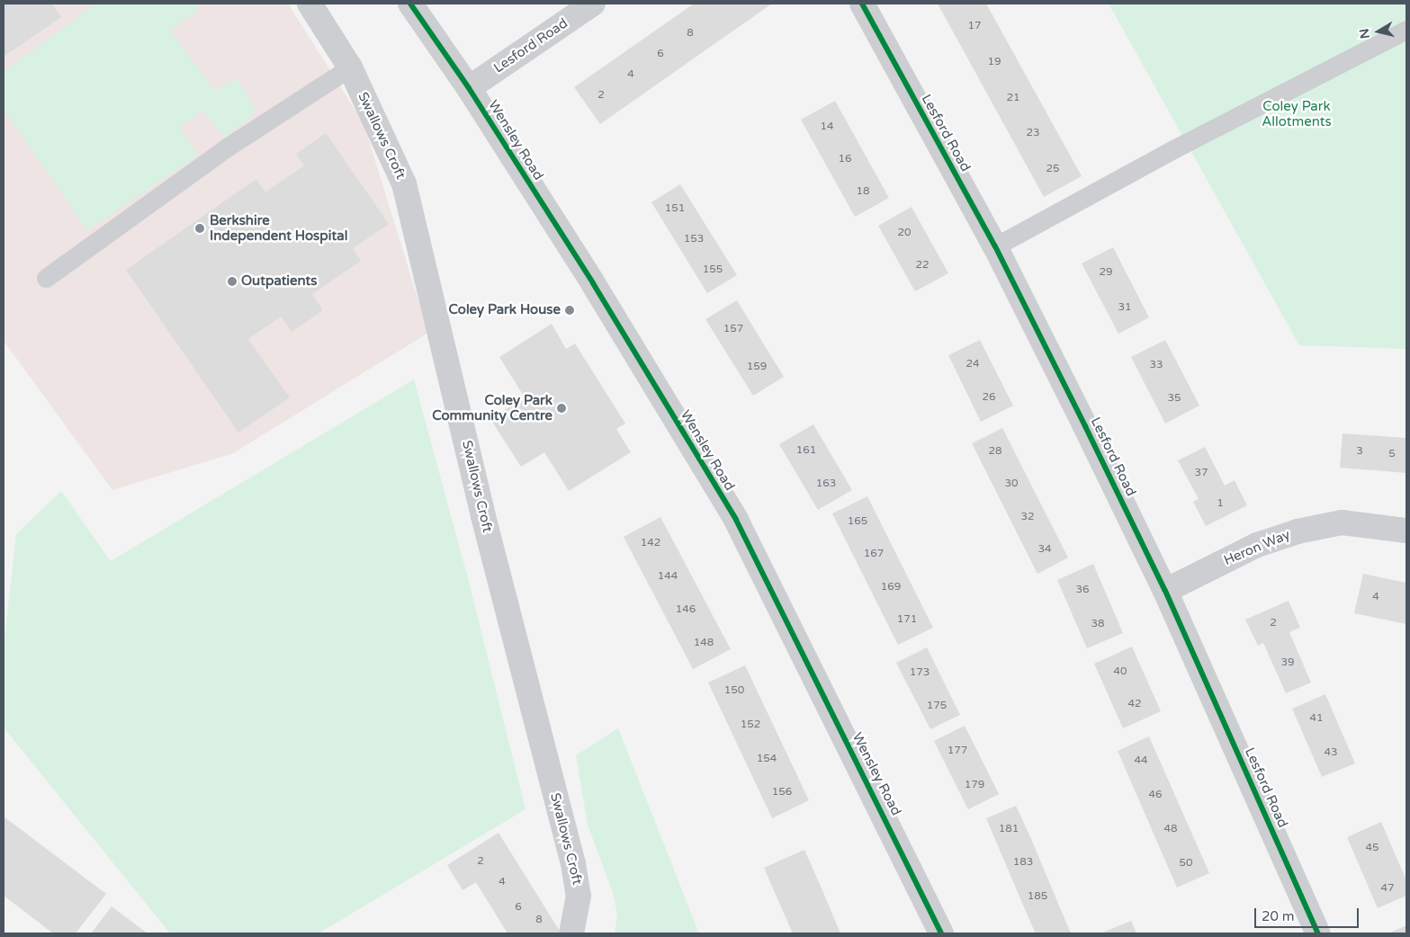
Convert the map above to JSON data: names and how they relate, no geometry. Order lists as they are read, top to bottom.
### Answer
{
  "streets": {
    "street": [
      "Lesford Road",
      "Swallows Croft",
      "Wensley Road",
      "Heron Way"
    ]
  },
  "crossings": [
    ["Lesford Road", "Wensley Road"],
    ["Lesford Road", "Heron Way"]
  ],
  "parks": ["Coley Park Allotments"],
  "places": [
    "Berkshire Independent Hospital",
    "Outpatients",
    "Coley Park House",
    "Coley Park Community Centre"
  ],
  "house_numbers": [
    "17",
    "8",
    "6",
    "19",
    "4",
    "2",
    "21",
    "14",
    "23",
    "16",
    "25",
    "18",
    "151",
    "20",
    "153",
    "22",
    "155",
    "29",
    "31",
    "157",
    "24",
    "33",
    "159",
    "26",
    "35",
    "161",
    "28",
    "3",
    "5",
    "37",
    "163",
    "30",
    "1",
    "32",
    "165",
    "142",
    "34",
    "167",
    "144",
    "169",
    "36",
    "4",
    "146",
    "171",
    "2",
    "38",
    "148",
    "39",
    "40",
    "173",
    "150",
    "42",
    "175",
    "41",
    "152",
    "177",
    "43",
    "154",
    "44",
    "179",
    "156",
    "46",
    "181",
    "48",
    "45",
    "2",
    "183",
    "50",
    "4",
    "47",
    "185",
    "6",
    "8"
  ],
  "scale_bar": "20 m",
  "north": "left"
}
